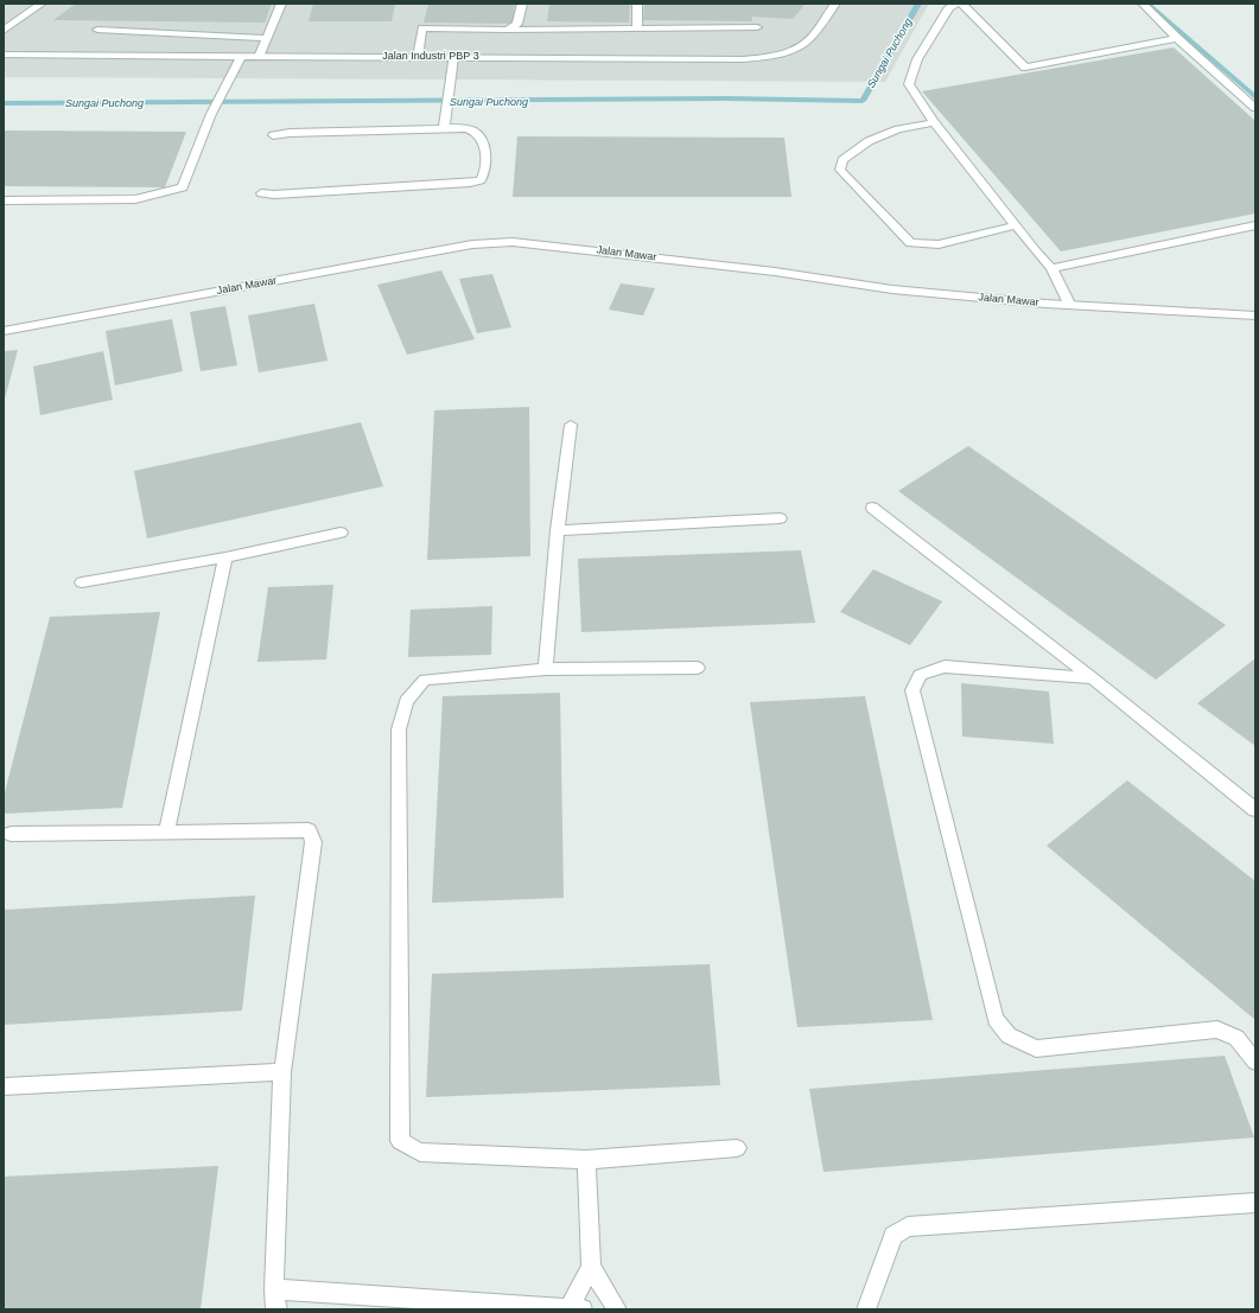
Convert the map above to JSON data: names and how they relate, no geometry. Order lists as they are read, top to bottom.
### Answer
{
  "streets": {
    "street": ["Jalan Industri PBP 3", "Jalan Mawar"]
  },
  "water": ["Sungai Puchong"]
}
